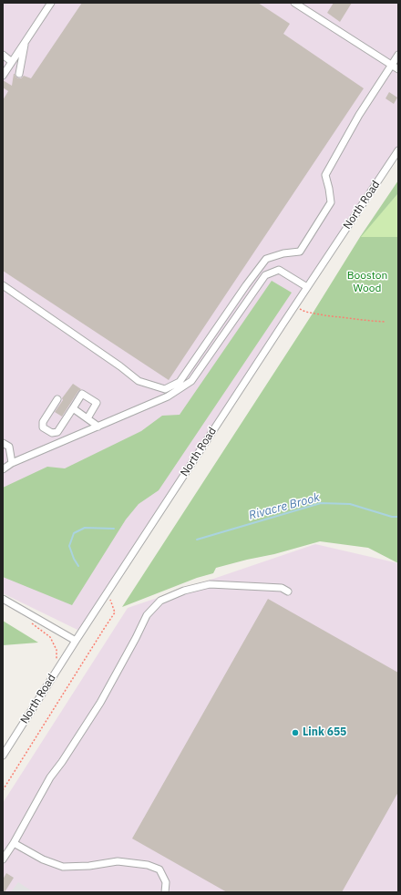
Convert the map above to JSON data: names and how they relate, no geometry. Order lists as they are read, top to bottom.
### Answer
{
  "streets": {
    "street": ["North Road"]
  },
  "water": ["Rivacre Brook"],
  "parks": ["Booston Wood"],
  "places": ["Link 655"]
}
